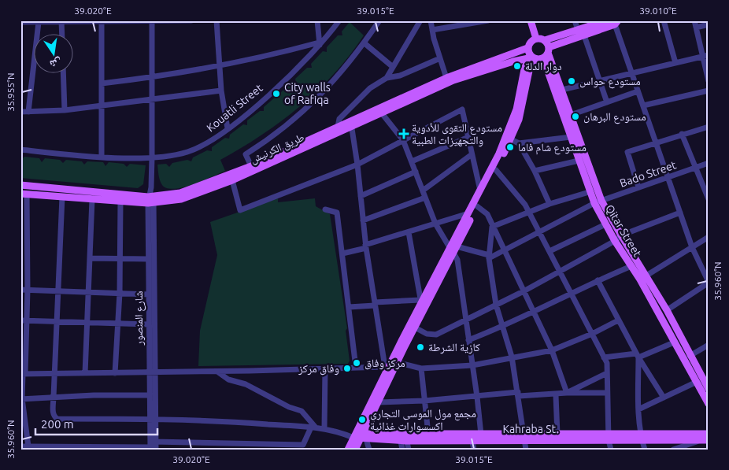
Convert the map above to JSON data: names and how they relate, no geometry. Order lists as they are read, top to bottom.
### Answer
{
  "streets": {
    "main road": ["طريق الكرنيش", "Qitar Street", "Kahraba St."],
    "street": ["Kouatli Street", "Bado Street", "شارع المنصور"]
  },
  "crossings": [
    ["Kouatli Street", "شارع المنصور"],
    ["طريق الكرنيش", "Qitar Street"],
    ["طريق الكرنيش", "شارع المنصور"],
    ["Bado Street", "Qitar Street"]
  ],
  "places": {
    "other": [
      "دوار الدلة",
      "مستودع حواس",
      "City walls of Rafiqa",
      "مستودع البرهان",
      "مستودع شام فاما",
      "كازية الشرطة",
      "مركز وفاق",
      "وفاق مركز",
      "مجمع مول الموسى التجاري اكسسوارات غذائية"
    ],
    "health": ["مستودع التقوى للأدوية والتجهيزات الطبية"]
  },
  "scale_bar": "200 m",
  "north": "bottom",
  "coordinates": [
    "39.020°E",
    "39.015°E",
    "39.010°E",
    "35.955°N",
    "35.960°N"
  ]
}
